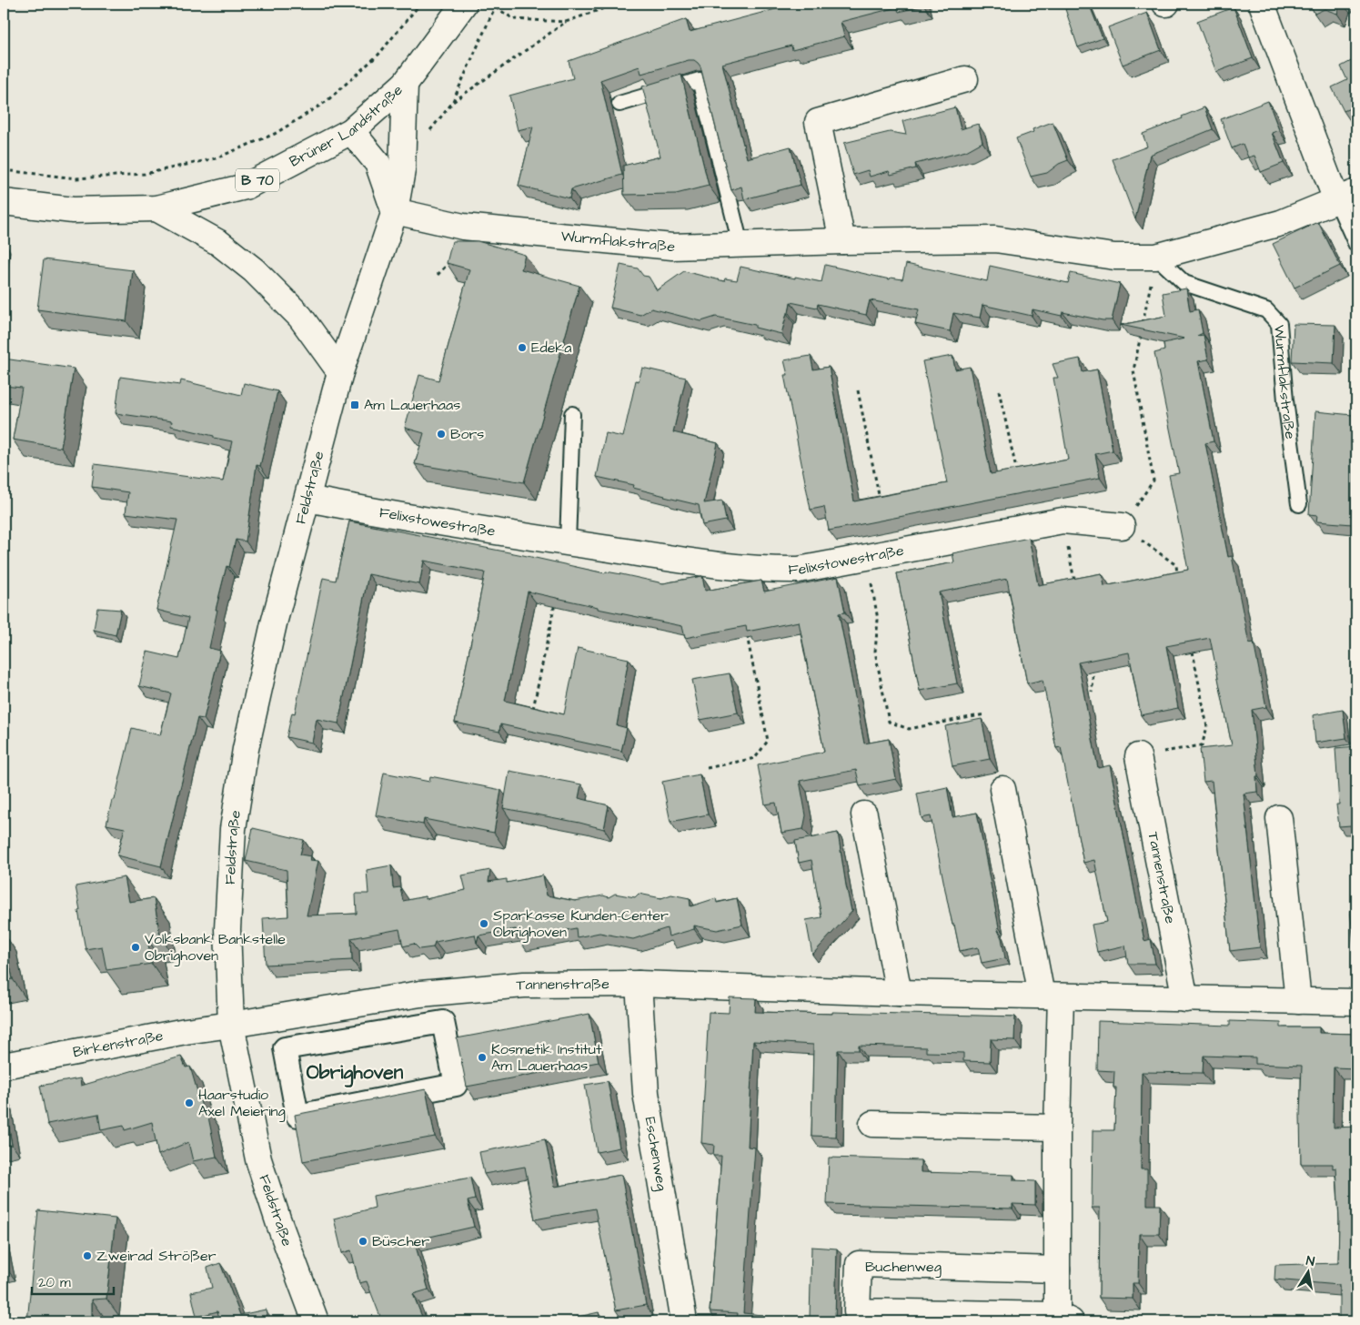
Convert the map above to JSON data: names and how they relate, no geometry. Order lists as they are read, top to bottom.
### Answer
{
  "streets": {
    "street": [
      "Brüner Landstraße",
      "B 70",
      "Wurmflakstraße",
      "Feldstraße",
      "Felixstowestraße",
      "Tannenstraße",
      "Birkenstraße",
      "Eschenweg",
      "Buchenweg"
    ]
  },
  "crossings": [
    ["Brüner Landstraße", "Feldstraße"],
    ["Wurmflakstraße", "Feldstraße"],
    ["Feldstraße", "Felixstowestraße"],
    ["Feldstraße", "Tannenstraße"],
    ["Feldstraße", "Birkenstraße"],
    ["Tannenstraße", "Birkenstraße"],
    ["Tannenstraße", "Eschenweg"],
    ["Tannenstraße", "Buchenweg"]
  ],
  "districts": ["Obrighoven"],
  "places": {
    "other": [
      "Edeka",
      "Bors",
      "Sparkasse Kunden-Center Obrighoven",
      "Volksbank Bankstelle Obrighoven",
      "Kosmetik Institut Am Lauerhaas",
      "Haarstudio Axel Meiering",
      "Büscher",
      "Zweirad Strößer"
    ],
    "transit": ["Am Lauerhaas"]
  },
  "scale_bar": "20 m",
  "north": "top"
}
